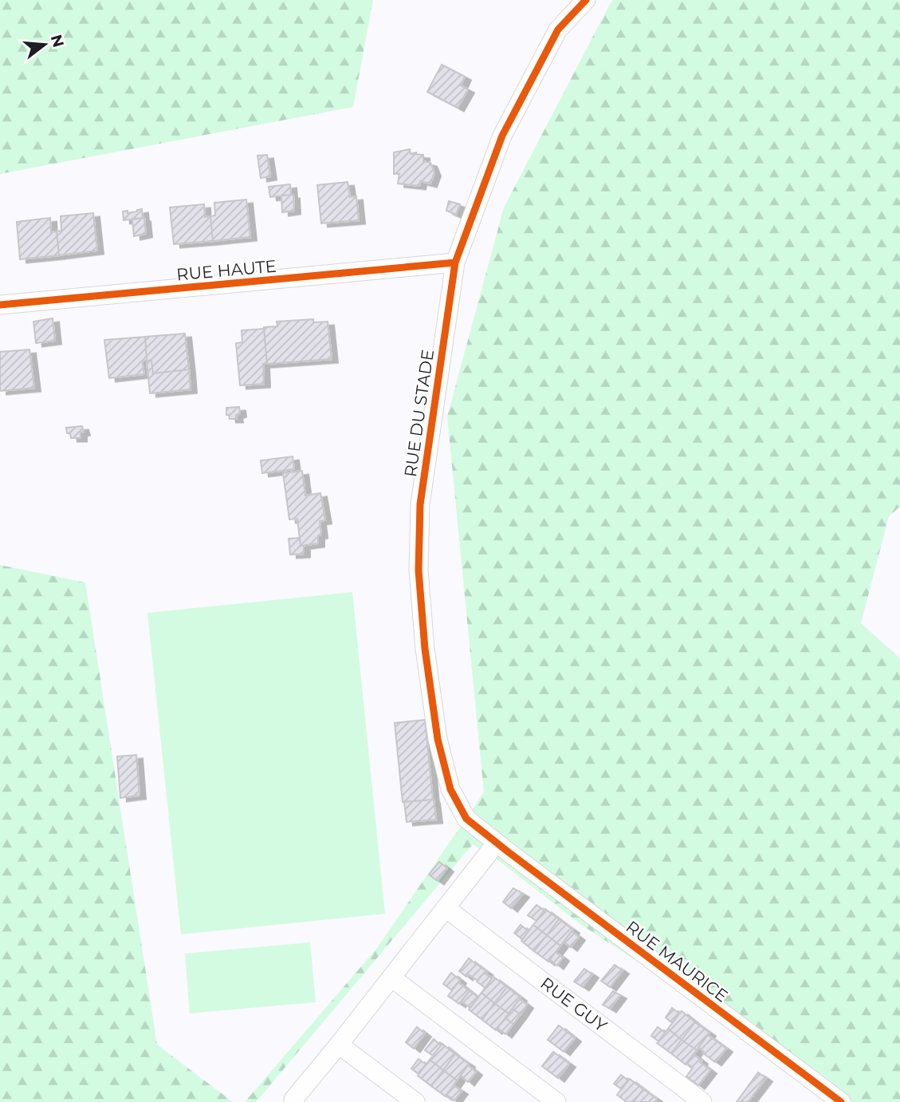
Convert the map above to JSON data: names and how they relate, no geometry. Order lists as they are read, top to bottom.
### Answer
{
  "streets": {
    "street": [
      "RUE HAUTE",
      "RUE DU STADE",
      "RUE MAURICE",
      "RUE GUY"
    ]
  },
  "crossings": [
    ["RUE HAUTE", "RUE DU STADE"],
    ["RUE DU STADE", "RUE MAURICE"]
  ],
  "north": "right"
}
